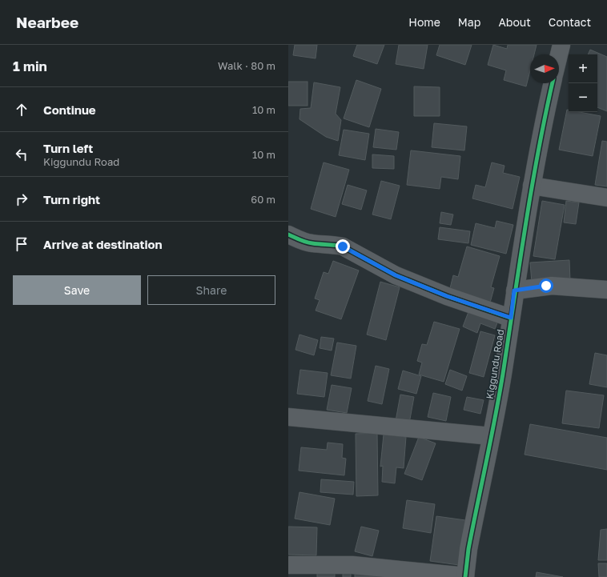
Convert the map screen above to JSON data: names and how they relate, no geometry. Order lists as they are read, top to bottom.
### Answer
{
  "streets": {
    "street": ["Kiggundu Road"]
  },
  "north": "right",
  "page": {
    "header": "Nearbee",
    "nav": [
      "Home",
      "Map",
      "About",
      "Contact"
    ],
    "heading": ["1 min", "Walk · 80 m"],
    "map_buttons": ["+", "−"],
    "list": [
      ["Continue", "10 m"],
      ["Turn left", "Kiggundu Road", "10 m"],
      ["Turn right", "60 m"],
      "Arrive at destination"
    ],
    "buttons": ["Save", "Share"]
  }
}
